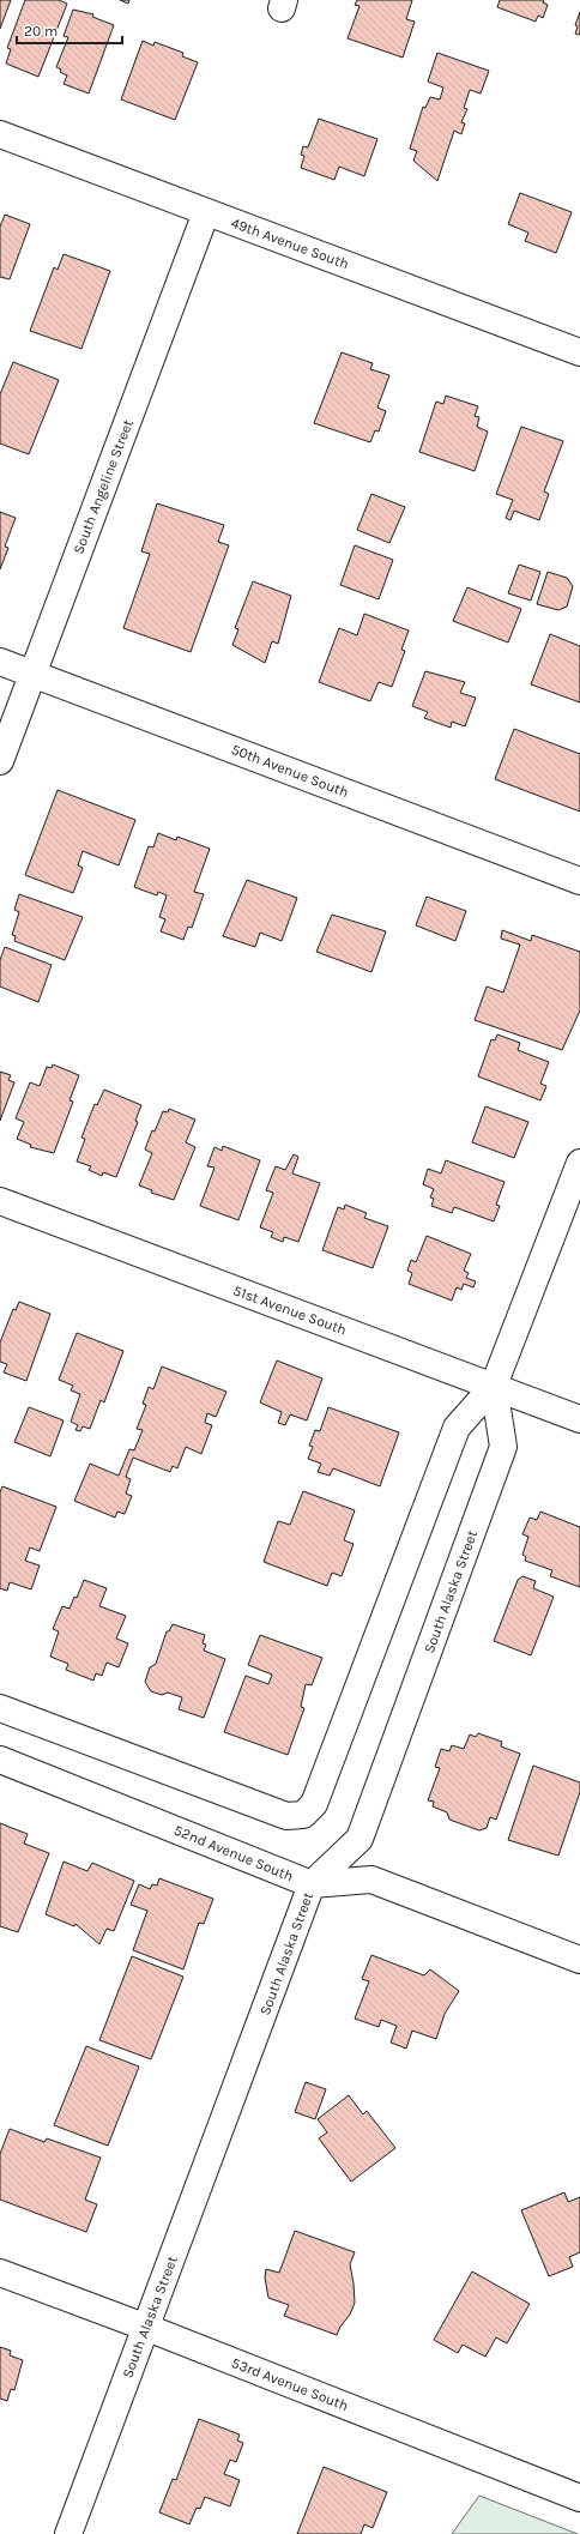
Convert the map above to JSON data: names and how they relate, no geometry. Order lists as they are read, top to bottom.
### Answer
{
  "streets": {
    "street": [
      "49th Avenue South",
      "South Angeline Street",
      "50th Avenue South",
      "51st Avenue South",
      "South Alaska Street",
      "52nd Avenue South",
      "53rd Avenue South"
    ]
  },
  "crossings": [
    ["49th Avenue South", "South Angeline Street"],
    ["South Angeline Street", "50th Avenue South"],
    ["51st Avenue South", "South Alaska Street"],
    ["South Alaska Street", "52nd Avenue South"],
    ["South Alaska Street", "53rd Avenue South"]
  ],
  "scale_bar": "20 m"
}
